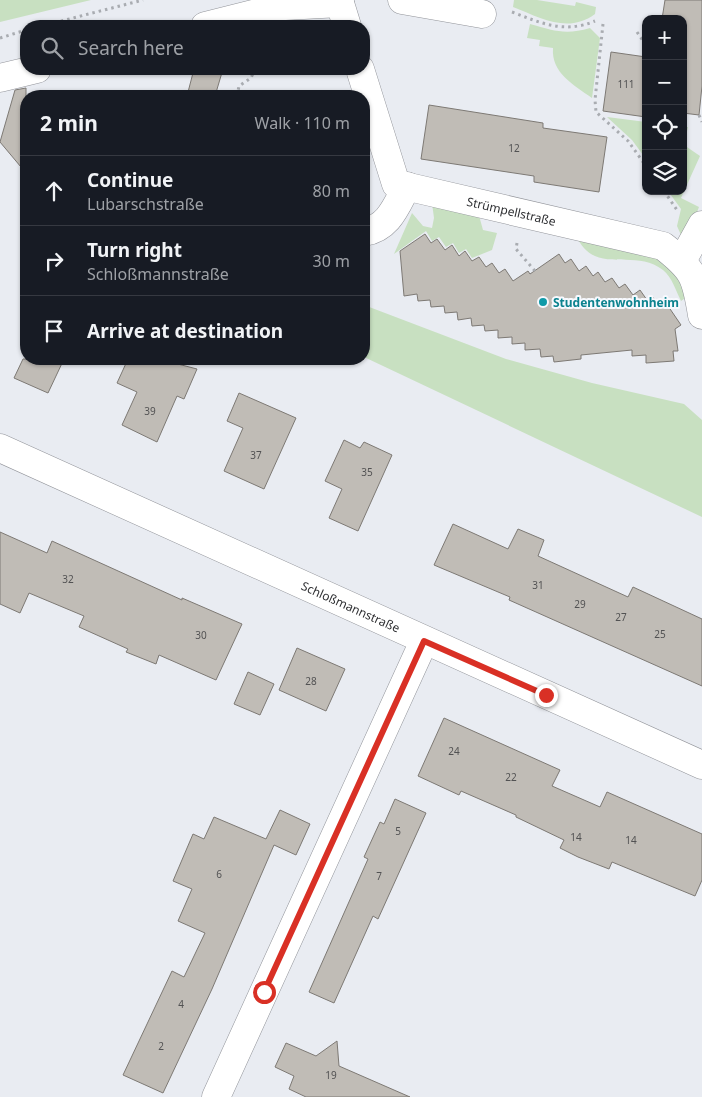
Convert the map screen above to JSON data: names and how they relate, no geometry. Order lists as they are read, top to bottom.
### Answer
{
  "streets": {
    "street": ["Strümpellstraße", "Schloßmannstraße"]
  },
  "places": ["Studentenwohnheim"],
  "house_numbers": [
    "111",
    "12",
    "39",
    "37",
    "35",
    "32",
    "31",
    "29",
    "27",
    "25",
    "30",
    "28",
    "24",
    "22",
    "5",
    "14",
    "14",
    "6",
    "7",
    "4",
    "2",
    "19"
  ],
  "page": {
    "map_buttons": ["+", "−"],
    "search": "Search here",
    "heading": ["2 min", "Walk · 110 m"],
    "list": [
      ["Continue", "Lubarschstraße", "80 m"],
      ["Turn right", "Schloßmannstraße", "30 m"],
      "Arrive at destination"
    ]
  }
}
